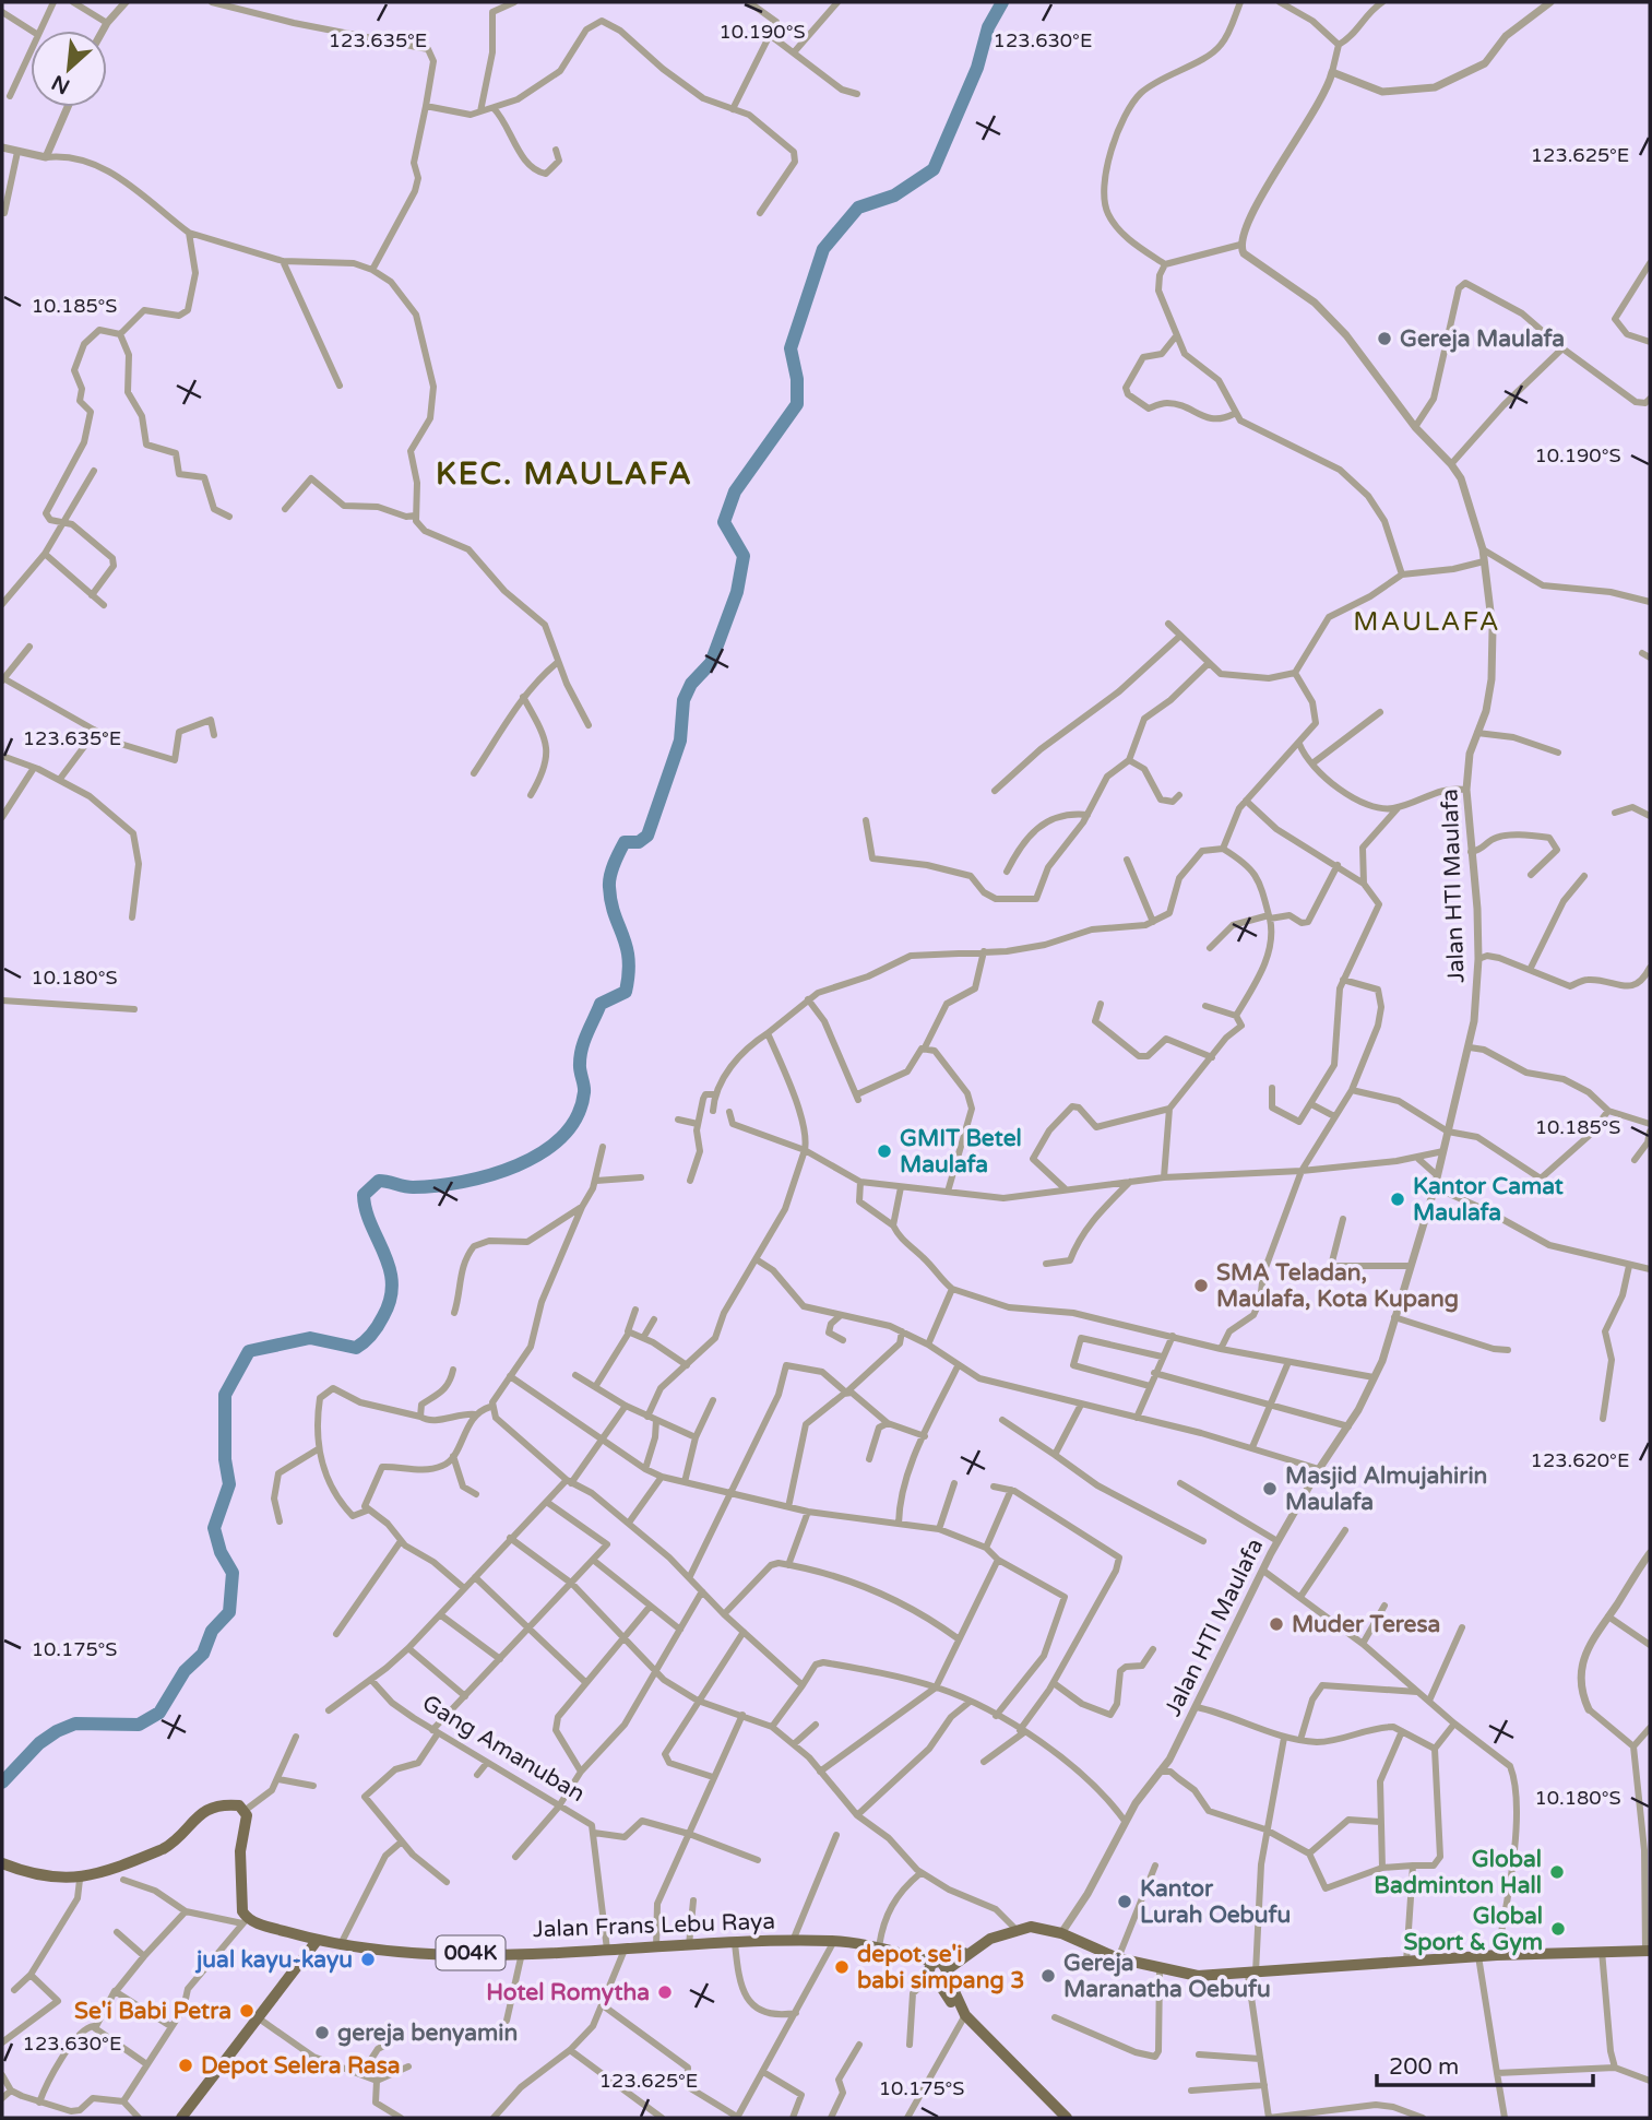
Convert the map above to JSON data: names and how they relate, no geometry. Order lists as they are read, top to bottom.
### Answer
{
  "streets": {
    "main road": ["Jalan Frans Lebu Raya", "004K"],
    "street": ["Jalan HTI Maulafa", "Gang Amanuban"]
  },
  "crossings": [
    ["Gang Amanuban", "Jalan Frans Lebu Raya"]
  ],
  "districts": ["KEC. MAULAFA", "MAULAFA"],
  "places": [
    "Gereja Maulafa",
    "GMIT Betel Maulafa",
    "Kantor Camat Maulafa",
    "SMA Teladan, Maulafa, Kota Kupang",
    "Masjid Almujahirin Maulafa",
    "Muder Teresa",
    "Global Badminton Hall",
    "Kantor Lurah Oebufu",
    "Global Sport & Gym",
    "jual kayu-kayu",
    "depot se'i babi simpang 3",
    "Gereja Maranatha Oebufu",
    "Hotel Romytha",
    "Se'i Babi Petra",
    "gereja benyamin",
    "Depot Selera Rasa"
  ],
  "scale_bar": "200 m",
  "north": "bottom left",
  "coordinates": [
    "10.190°S",
    "123.635°E",
    "123.630°E",
    "123.625°E",
    "10.185°S",
    "10.180°S",
    "123.620°E",
    "10.175°S"
  ]
}
